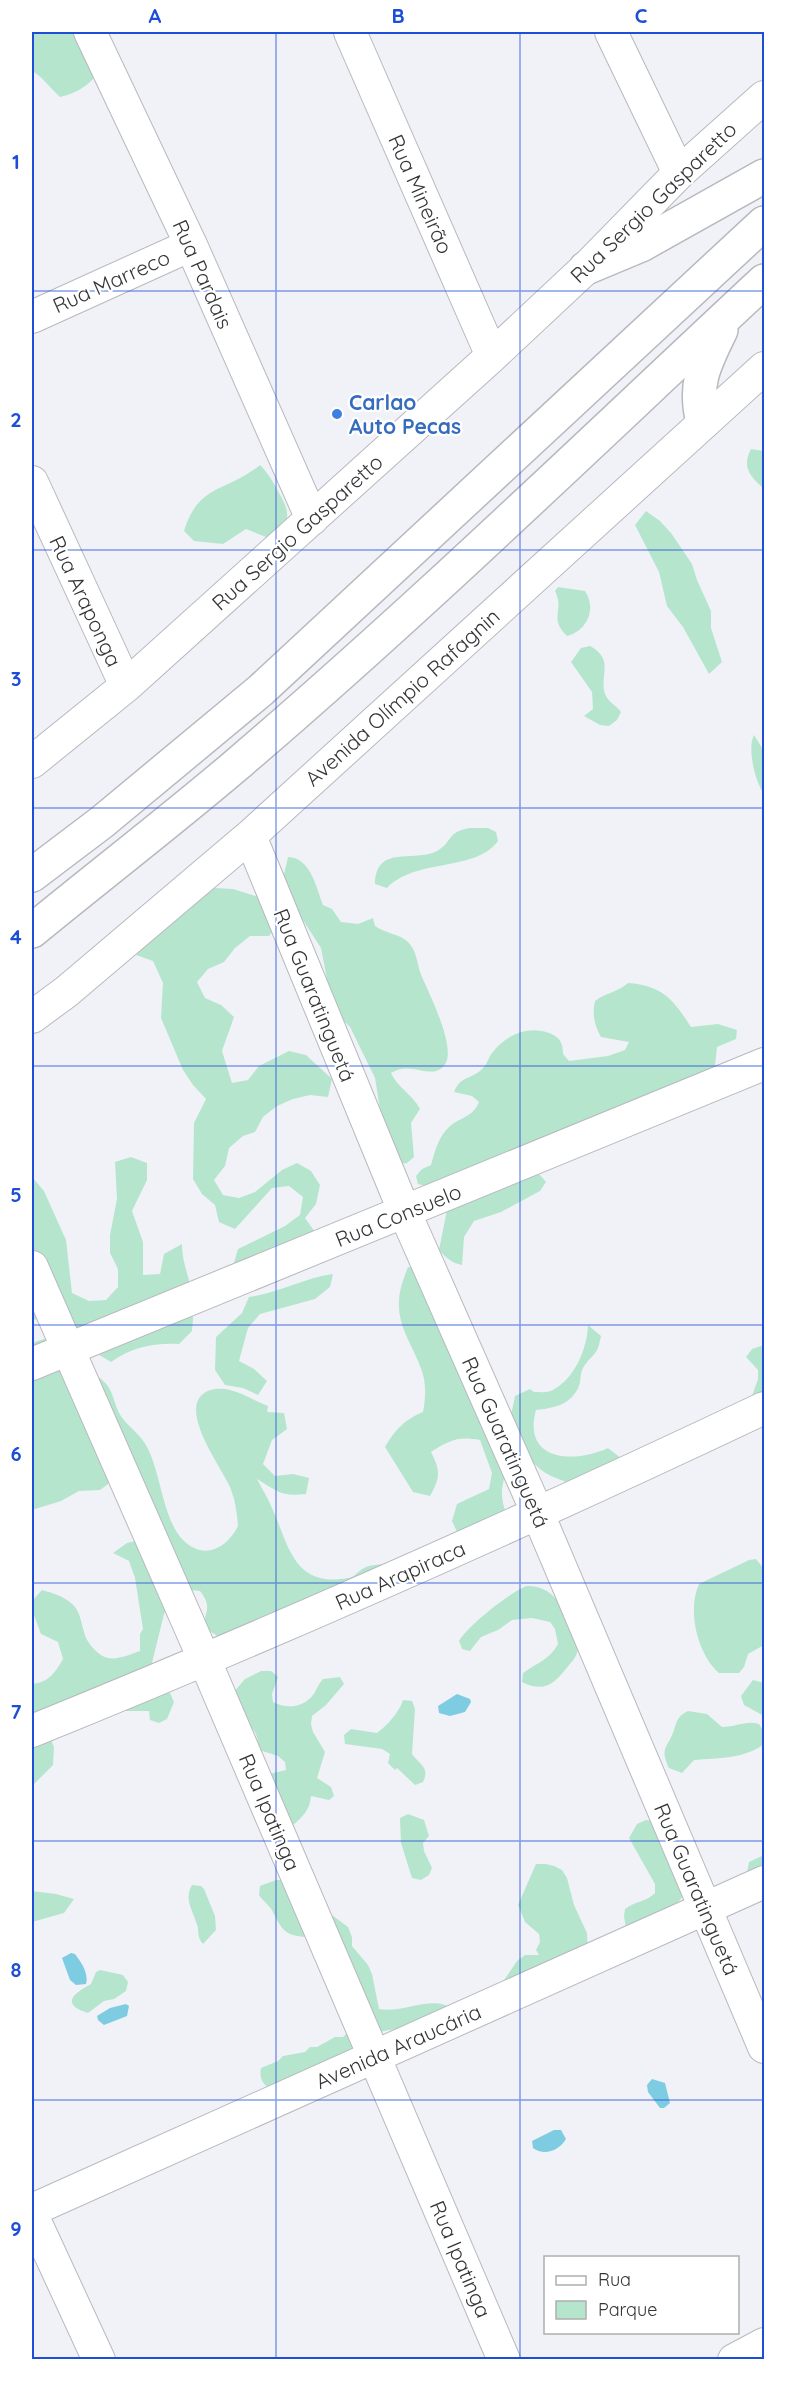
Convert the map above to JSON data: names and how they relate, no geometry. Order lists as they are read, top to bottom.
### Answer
{
  "streets": {
    "street": [
      "Rua Mineirão",
      "Rua Sergio Gasparetto",
      "Rua Pardais",
      "Rua Marreco",
      "Rua Araponga",
      "Avenida Olímpio Rafagnin",
      "Rua Guaratinguetá",
      "Rua Consuelo",
      "Rua Arapiraca",
      "Rua Ipatinga",
      "Avenida Araucária"
    ]
  },
  "crossings": [
    ["Rua Mineirão", "Rua Sergio Gasparetto"],
    ["Rua Sergio Gasparetto", "Rua Pardais"],
    ["Rua Sergio Gasparetto", "Rua Araponga"],
    ["Rua Pardais", "Rua Marreco"],
    ["Avenida Olímpio Rafagnin", "Rua Guaratinguetá"],
    ["Rua Guaratinguetá", "Rua Consuelo"],
    ["Rua Guaratinguetá", "Rua Arapiraca"],
    ["Rua Guaratinguetá", "Avenida Araucária"],
    ["Rua Consuelo", "Rua Ipatinga"],
    ["Rua Arapiraca", "Rua Ipatinga"],
    ["Rua Ipatinga", "Avenida Araucária"]
  ],
  "places": ["Carlao Auto Pecas"],
  "legend": ["Rua", "Parque"],
  "grid": {
    "columns": ["A", "B", "C"],
    "rows": [
      "1",
      "2",
      "3",
      "4",
      "5",
      "6",
      "7",
      "8",
      "9"
    ]
  }
}
